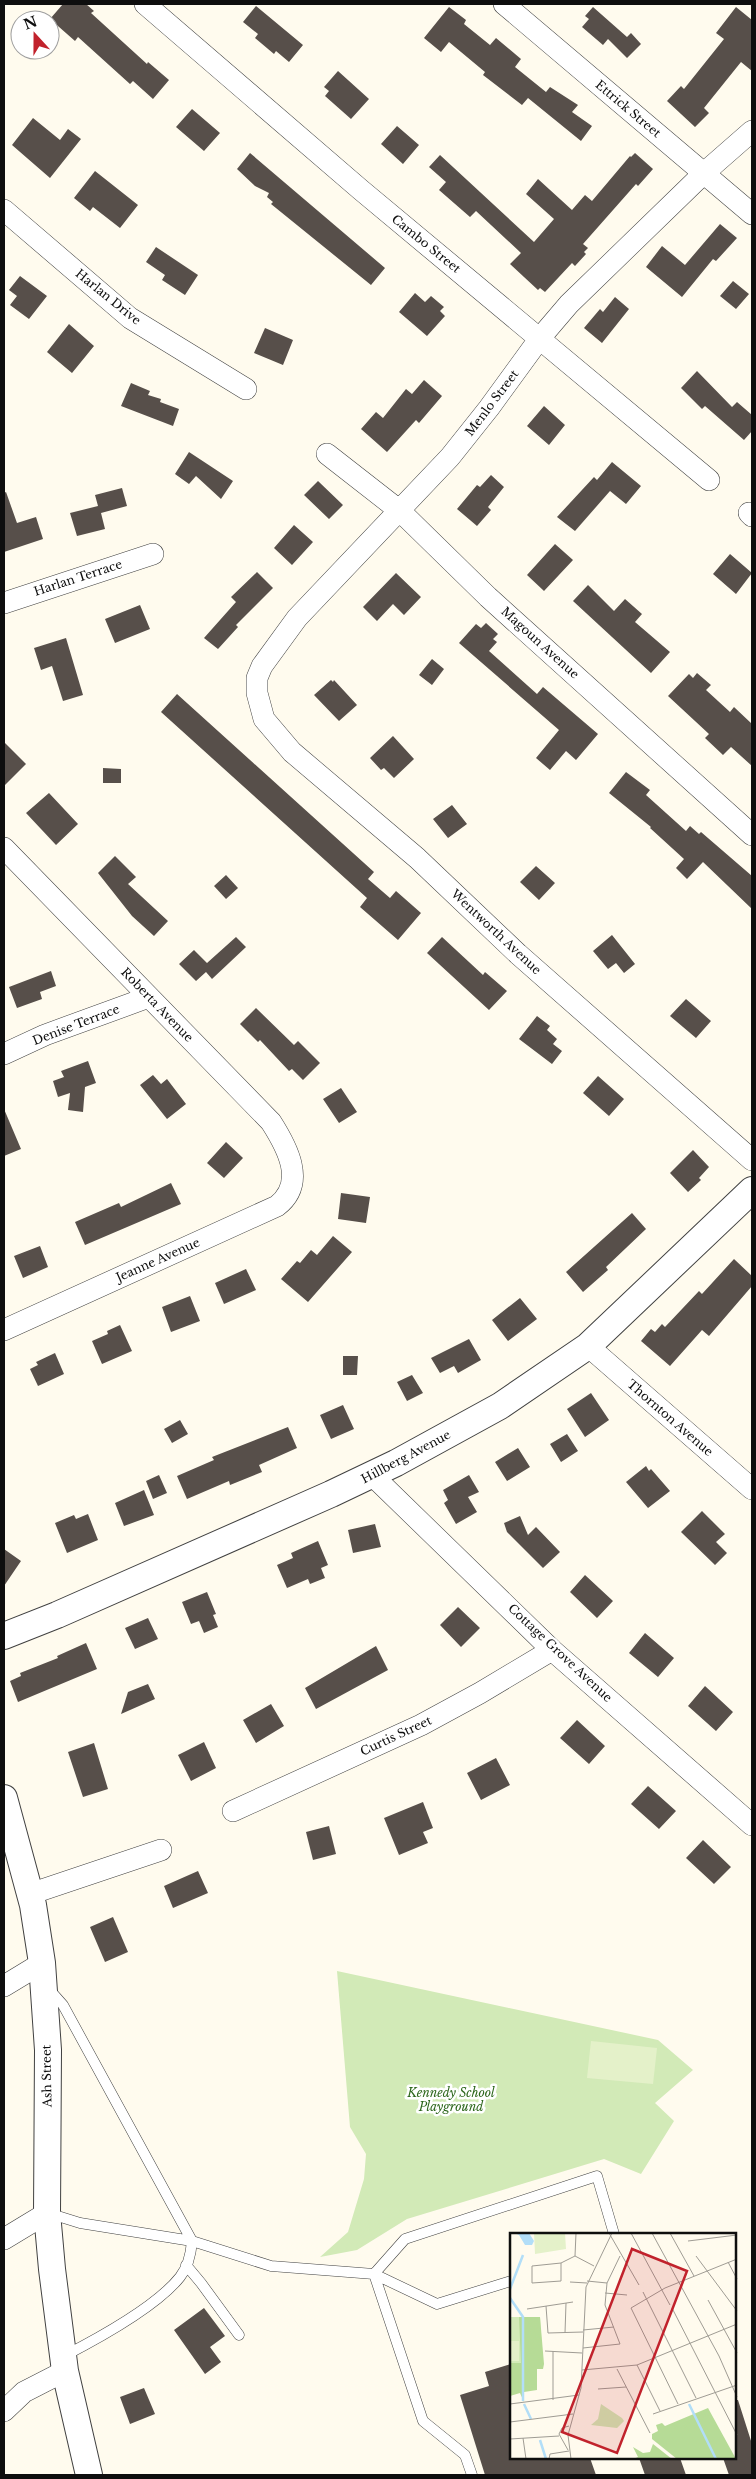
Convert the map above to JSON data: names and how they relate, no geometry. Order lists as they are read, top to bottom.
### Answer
{
  "streets": {
    "street": [
      "Ettrick Street",
      "Cambo Street",
      "Harlan Drive",
      "Menlo Street",
      "Harlan Terrace",
      "Magoun Avenue",
      "Wentworth Avenue",
      "Roberta Avenue",
      "Denise Terrace",
      "Jeanne Avenue",
      "Thornton Avenue",
      "Hillberg Avenue",
      "Cottage Grove Avenue",
      "Curtis Street",
      "Ash Street"
    ]
  },
  "crossings": [
    ["Ettrick Street", "Menlo Street"],
    ["Cambo Street", "Menlo Street"],
    ["Menlo Street", "Magoun Avenue"],
    ["Menlo Street", "Wentworth Avenue"],
    ["Roberta Avenue", "Denise Terrace"],
    ["Roberta Avenue", "Jeanne Avenue"],
    ["Thornton Avenue", "Hillberg Avenue"],
    ["Hillberg Avenue", "Cottage Grove Avenue"],
    ["Cottage Grove Avenue", "Curtis Street"]
  ],
  "parks": ["Kennedy School Playground"],
  "north": "top"
}
